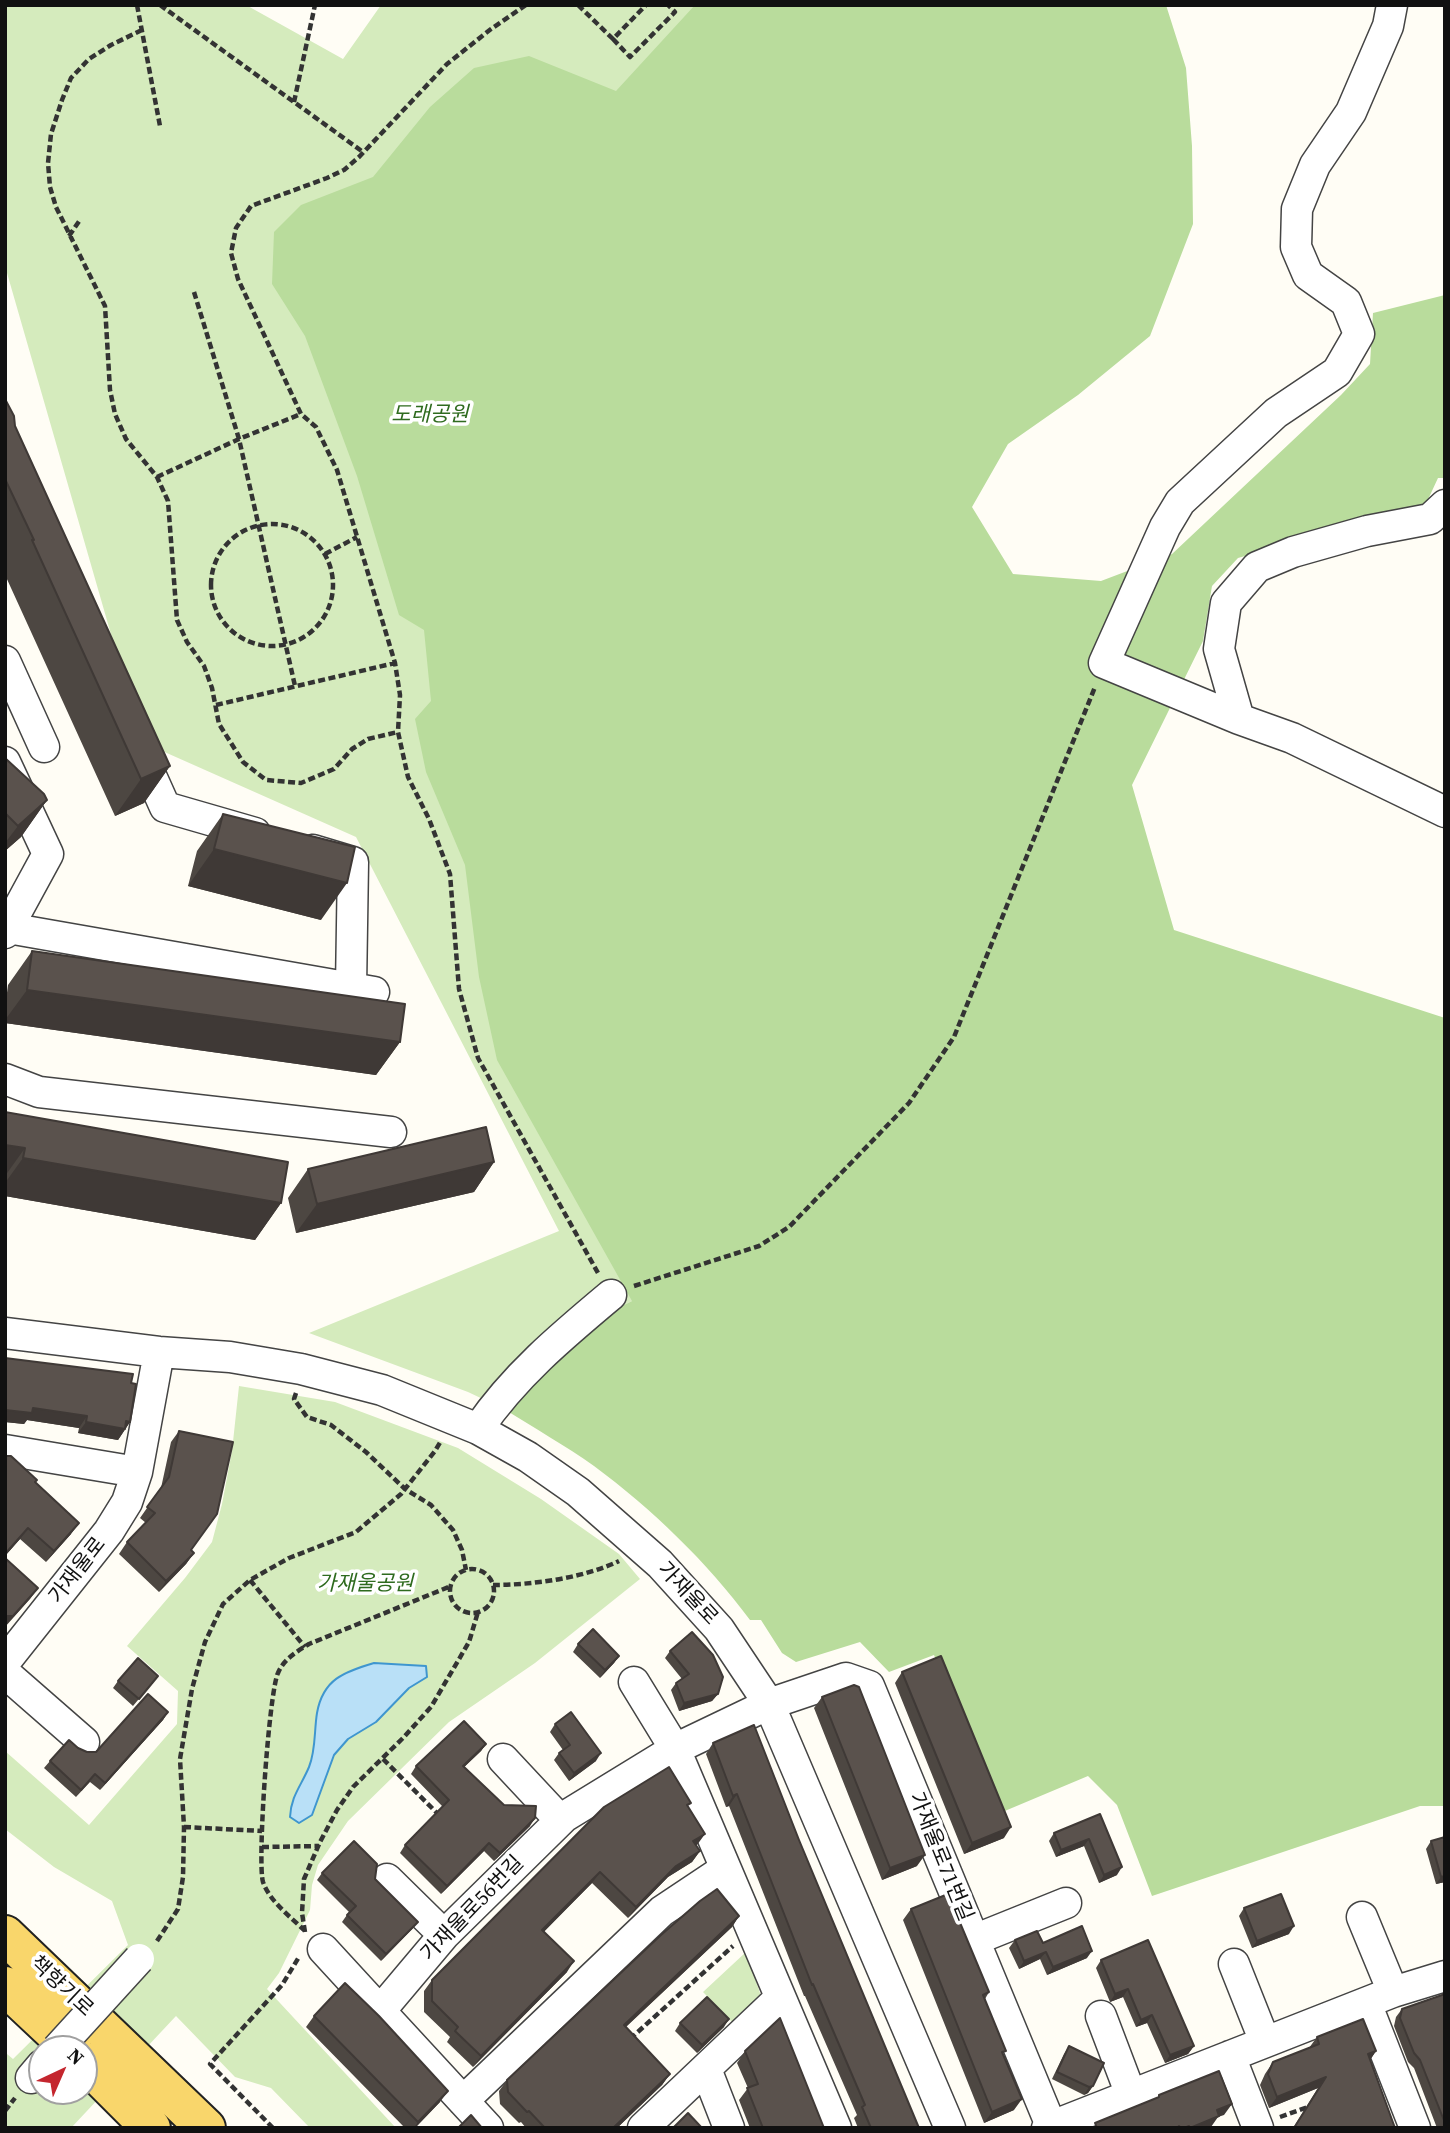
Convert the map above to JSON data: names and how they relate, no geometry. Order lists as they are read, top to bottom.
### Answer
{
  "streets": {
    "main road": ["책향기로"],
    "street": ["가재울로", "가재울로71번길", "가재울로56번길"]
  },
  "crossings": [
    ["가재울로", "가재울로71번길"],
    ["가재울로", "가재울로56번길"],
    ["가재울로71번길", "가재울로56번길"]
  ],
  "parks": ["도래공원", "가재울공원"],
  "north": "top right"
}
